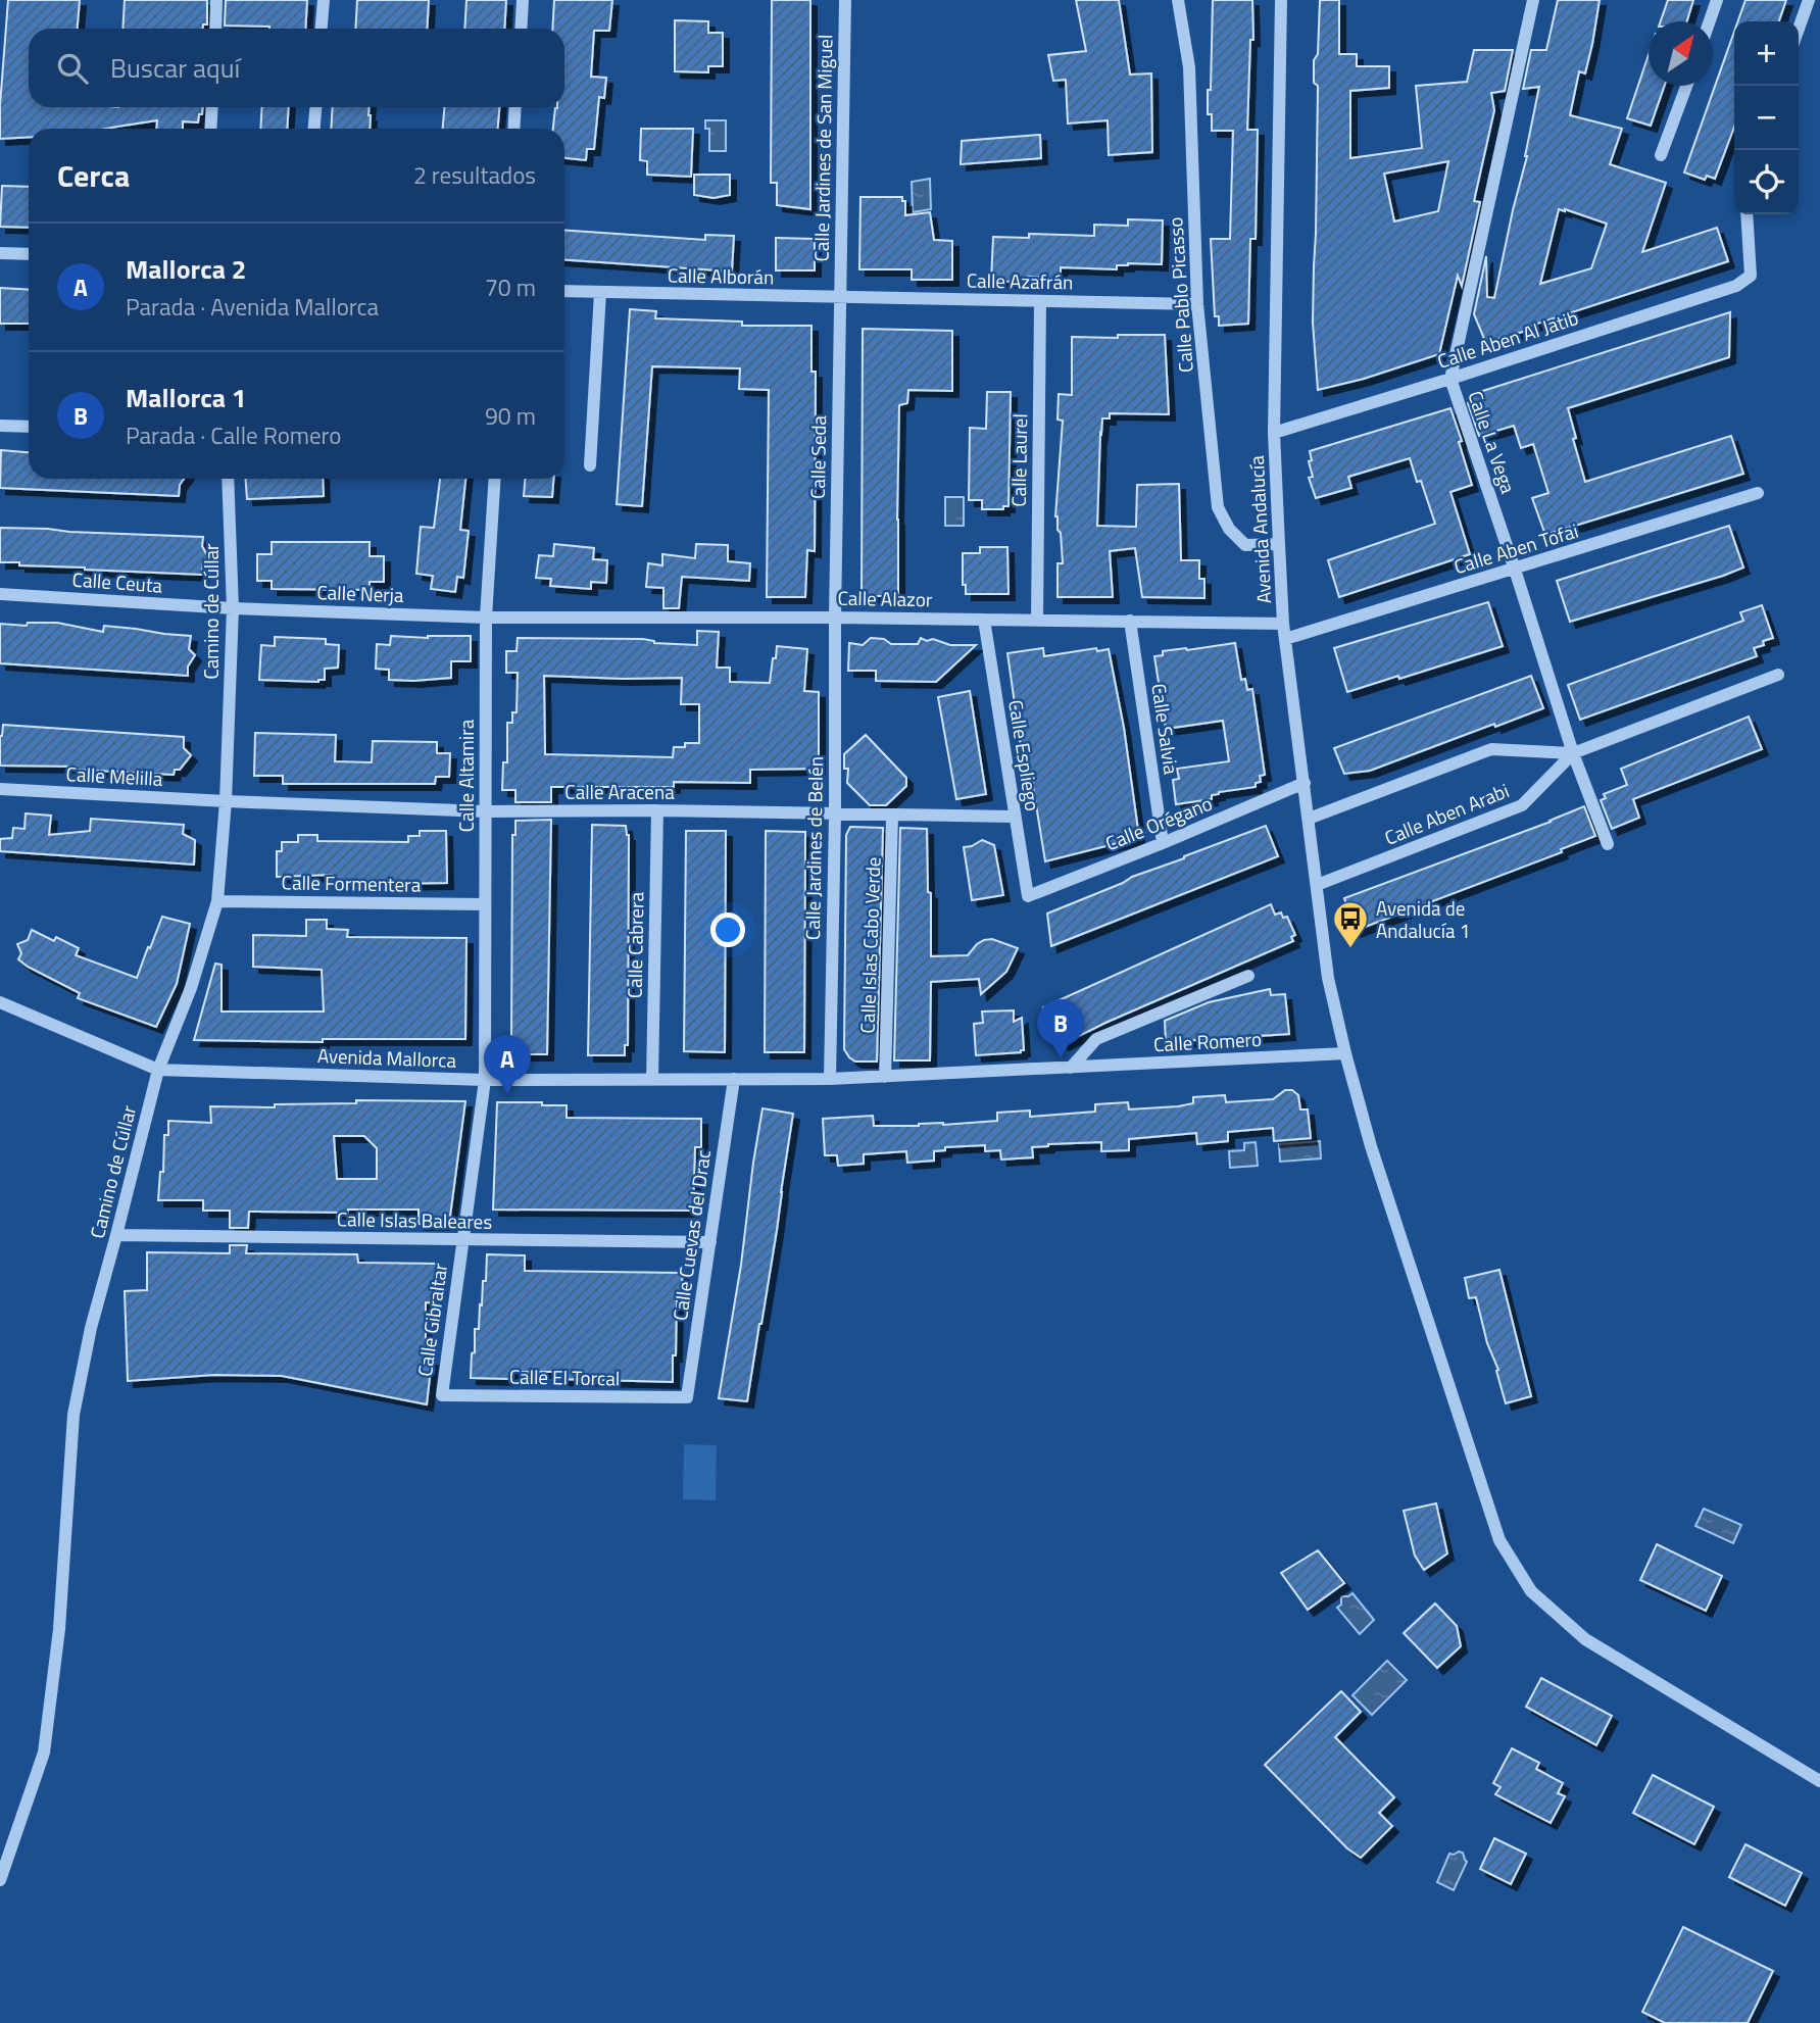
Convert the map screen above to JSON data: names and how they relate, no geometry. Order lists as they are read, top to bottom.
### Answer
{
  "streets": {
    "street": [
      "Calle Jardines de San Miguel",
      "Calle Alborán",
      "Calle Azafrán",
      "Calle Pablo Picasso",
      "Calle Aben Al Jatib",
      "Calle La Vega",
      "Calle Seda",
      "Calle Laurel",
      "Avenida Andalucía",
      "Calle Aben Tofai",
      "Calle Ceuta",
      "Calle Nerja",
      "Calle Alazor",
      "Camino de Cúllar",
      "Calle Salvia",
      "Calle Espliego",
      "Calle Melilla",
      "Calle Altamira",
      "Calle Aracena",
      "Calle Aben Arabi",
      "Calle Orégano",
      "Calle Jardines de Belén",
      "Calle Formentera",
      "Calle Cabrera",
      "Calle Islas Cabo Verde",
      "Calle Romero",
      "Avenida Mallorca",
      "Calle Islas Baleares",
      "Calle Cuevas del Drac",
      "Calle Gibraltar",
      "Calle El Torcal"
    ]
  },
  "crossings": [
    ["Calle Jardines de San Miguel", "Calle Alborán"],
    ["Calle Jardines de San Miguel", "Calle Azafrán"],
    ["Calle Jardines de San Miguel", "Calle Seda"],
    ["Calle Alborán", "Calle Azafrán"],
    ["Calle Alborán", "Calle Seda"],
    ["Calle Azafrán", "Calle Pablo Picasso"],
    ["Calle Azafrán", "Calle Seda"],
    ["Calle Azafrán", "Calle Laurel"],
    ["Calle Pablo Picasso", "Avenida Andalucía"],
    ["Calle Aben Al Jatib", "Calle La Vega"],
    ["Calle Aben Al Jatib", "Avenida Andalucía"],
    ["Calle La Vega", "Calle Aben Tofai"],
    ["Calle La Vega", "Calle Aben Arabi"],
    ["Calle Seda", "Calle Alazor"],
    ["Calle Seda", "Calle Jardines de Belén"],
    ["Calle Laurel", "Calle Alazor"],
    ["Avenida Andalucía", "Calle Aben Tofai"],
    ["Avenida Andalucía", "Calle Alazor"],
    ["Avenida Andalucía", "Calle Aben Arabi"],
    ["Avenida Andalucía", "Calle Orégano"],
    ["Avenida Andalucía", "Calle Romero"],
    ["Calle Ceuta", "Calle Nerja"],
    ["Calle Ceuta", "Camino de Cúllar"],
    ["Calle Nerja", "Calle Alazor"],
    ["Calle Nerja", "Camino de Cúllar"],
    ["Calle Nerja", "Calle Altamira"],
    ["Calle Alazor", "Calle Salvia"],
    ["Calle Alazor", "Calle Espliego"],
    ["Calle Alazor", "Calle Altamira"],
    ["Calle Alazor", "Calle Jardines de Belén"],
    ["Camino de Cúllar", "Calle Melilla"],
    ["Camino de Cúllar", "Calle Aracena"],
    ["Camino de Cúllar", "Calle Formentera"],
    ["Camino de Cúllar", "Avenida Mallorca"],
    ["Camino de Cúllar", "Calle Islas Baleares"],
    ["Calle Salvia", "Calle Orégano"],
    ["Calle Espliego", "Calle Aracena"],
    ["Calle Espliego", "Calle Orégano"],
    ["Calle Melilla", "Calle Aracena"],
    ["Calle Altamira", "Calle Aracena"],
    ["Calle Altamira", "Calle Formentera"],
    ["Calle Altamira", "Avenida Mallorca"],
    ["Calle Altamira", "Calle Gibraltar"],
    ["Calle Aracena", "Calle Jardines de Belén"],
    ["Calle Aracena", "Calle Cabrera"],
    ["Calle Aracena", "Calle Islas Cabo Verde"],
    ["Calle Jardines de Belén", "Calle Romero"],
    ["Calle Jardines de Belén", "Avenida Mallorca"],
    ["Calle Cabrera", "Avenida Mallorca"],
    ["Calle Islas Cabo Verde", "Calle Romero"],
    ["Calle Romero", "Avenida Mallorca"],
    ["Avenida Mallorca", "Calle Cuevas del Drac"],
    ["Avenida Mallorca", "Calle Gibraltar"],
    ["Calle Islas Baleares", "Calle Cuevas del Drac"],
    ["Calle Islas Baleares", "Calle Gibraltar"],
    ["Calle Cuevas del Drac", "Calle El Torcal"],
    ["Calle Gibraltar", "Calle El Torcal"]
  ],
  "places": {
    "bus stop": ["Avenida de Andalucía 1"]
  },
  "north": "top right",
  "page": {
    "map_buttons": ["+", "−"],
    "search": "Buscar aquí",
    "heading": ["Cerca", "2 resultados"],
    "list": [
      {
        "mark": "A",
        "name": "Mallorca 2",
        "note": "Parada · Avenida Mallorca",
        "value": "70 m"
      },
      {
        "mark": "B",
        "name": "Mallorca 1",
        "note": "Parada · Calle Romero",
        "value": "90 m"
      }
    ],
    "pins": ["B", "A"]
  }
}
